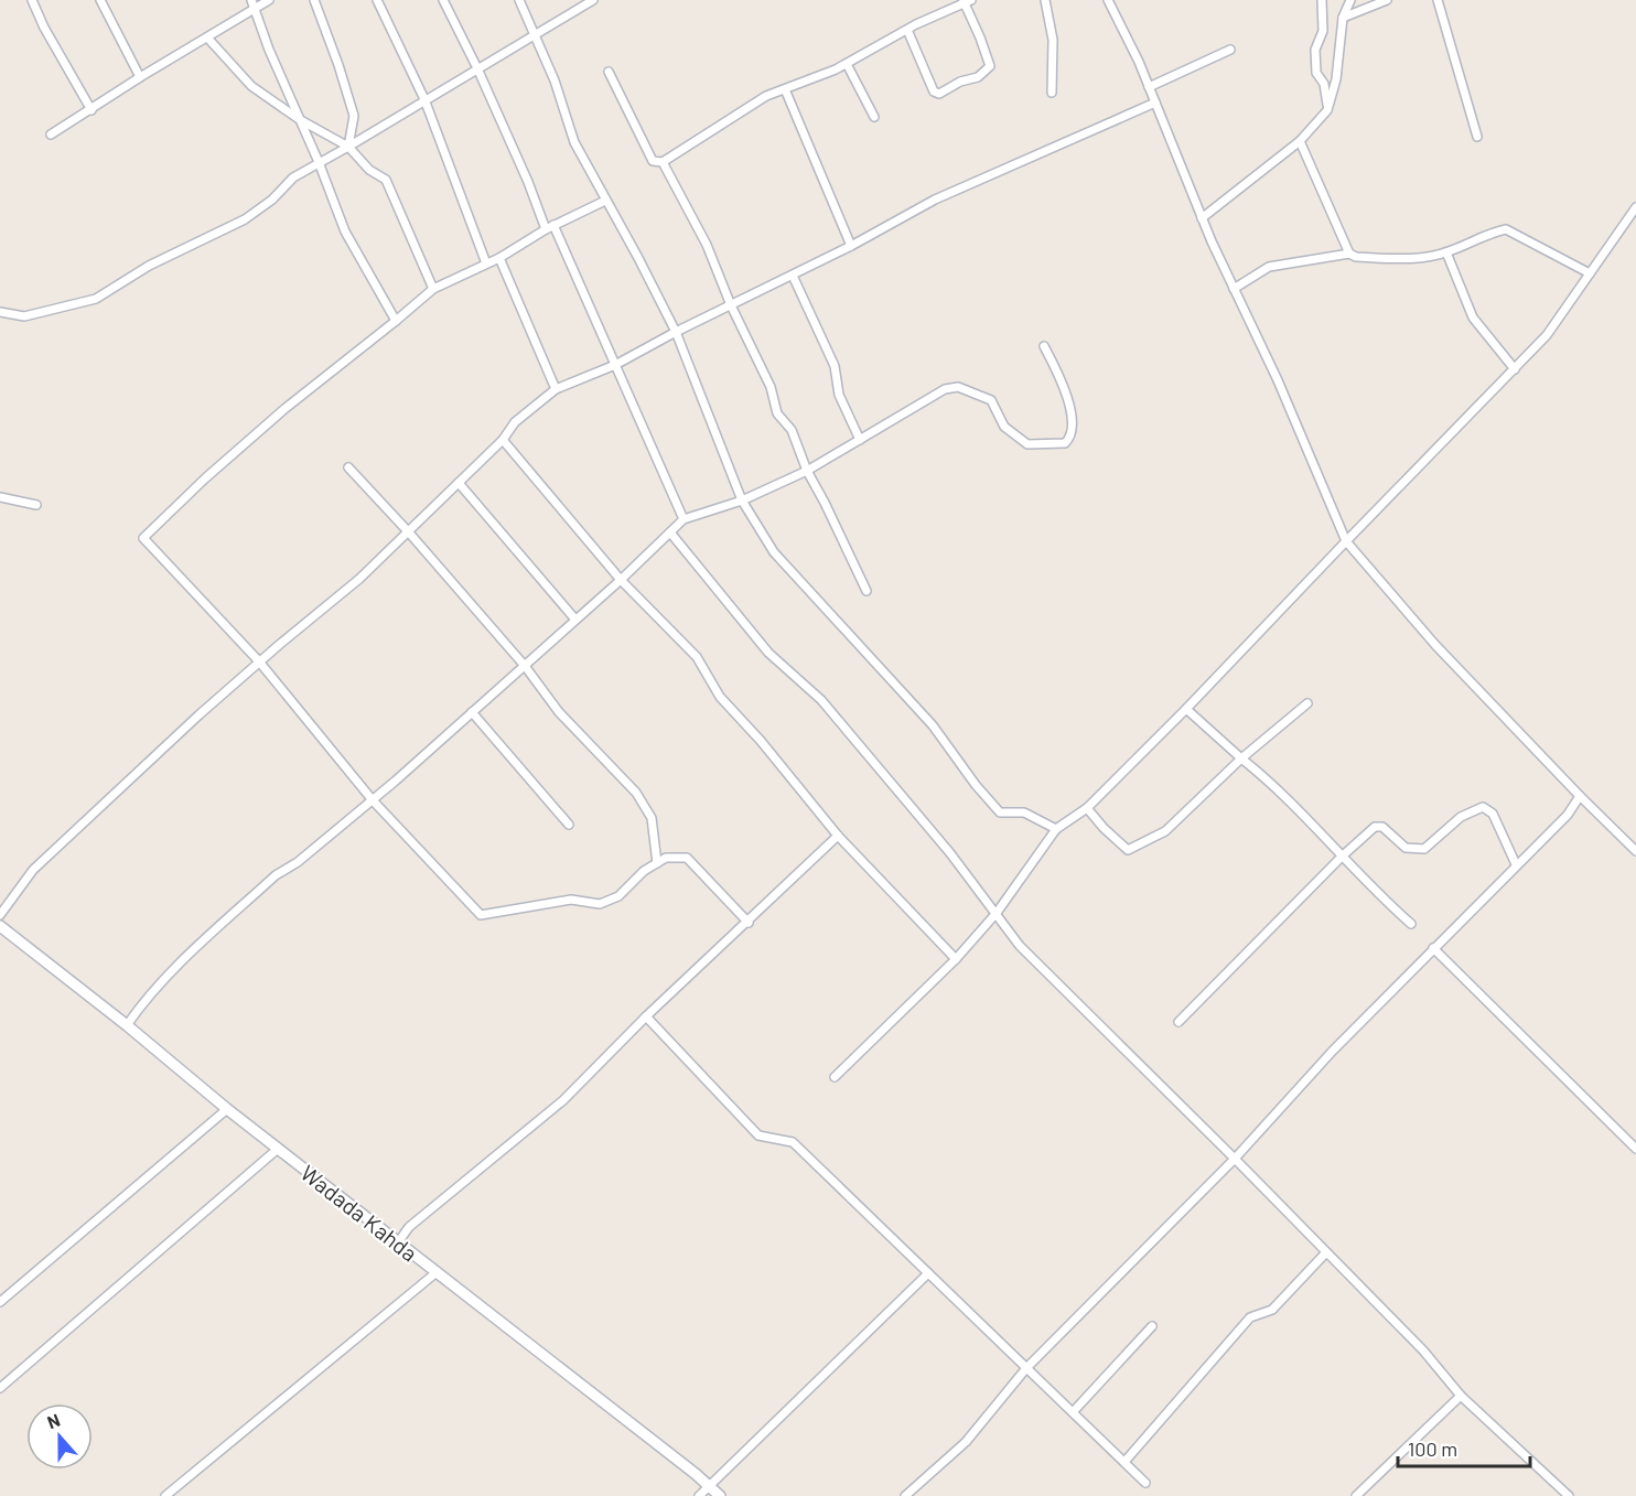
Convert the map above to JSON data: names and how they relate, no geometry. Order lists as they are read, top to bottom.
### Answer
{
  "streets": {
    "main road": ["Wadada Kahda"]
  },
  "scale_bar": "100 m",
  "north": "top"
}
